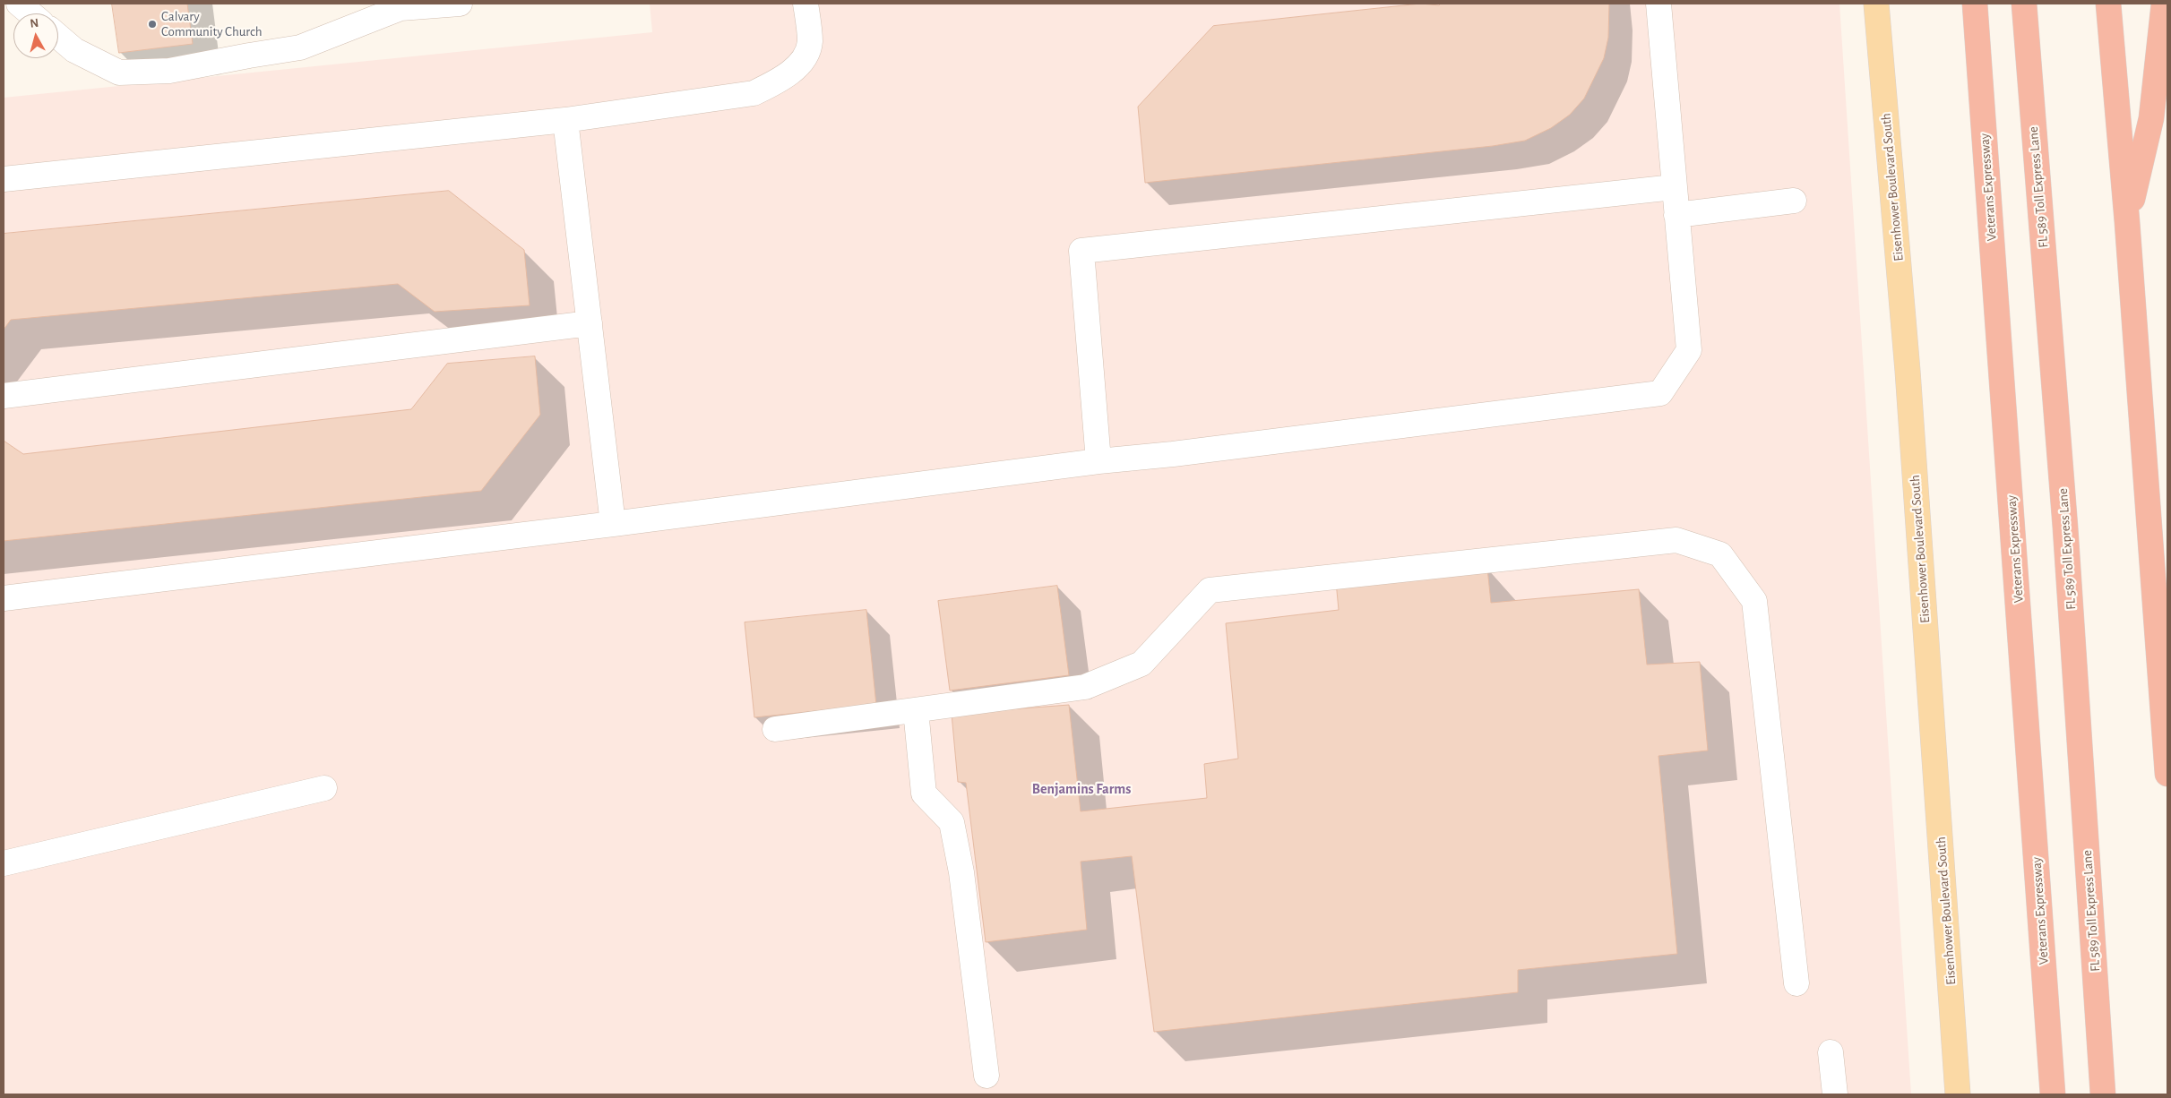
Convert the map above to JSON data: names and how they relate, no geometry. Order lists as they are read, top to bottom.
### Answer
{
  "streets": {
    "highway": ["Veterans Expressway", "FL 589 Toll Express Lane"],
    "main road": ["Eisenhower Boulevard South"]
  },
  "districts": ["Benjamins Farms"],
  "places": ["Calvary Community Church"],
  "north": "top"
}
